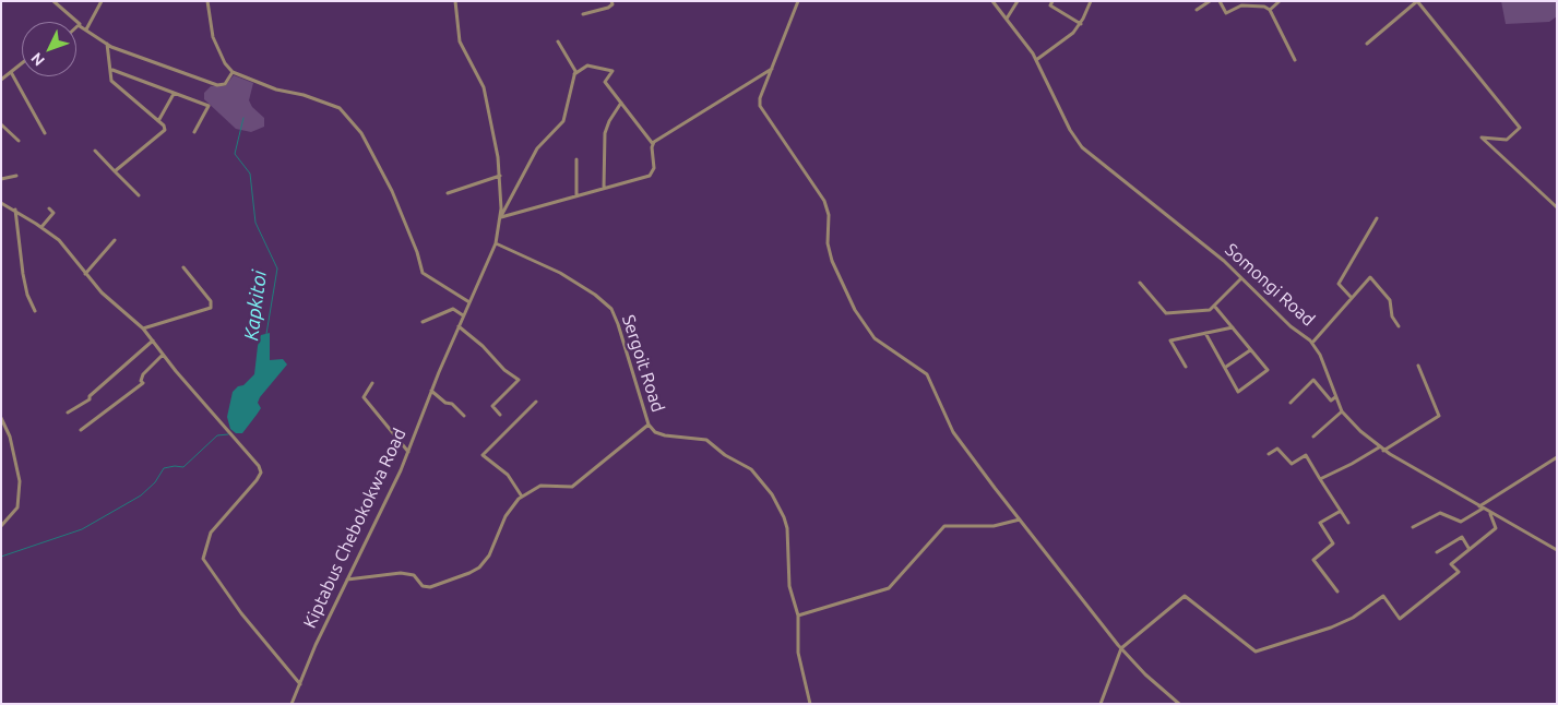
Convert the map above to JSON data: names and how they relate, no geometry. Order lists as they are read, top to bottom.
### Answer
{
  "streets": {
    "street": ["Somongi Road", "Sergoit Road", "Kiptabus Chebokokwa Road"]
  },
  "crossings": [
    ["Sergoit Road", "Kiptabus Chebokokwa Road"]
  ],
  "water": ["Kapkitoi"],
  "north": "bottom left"
}
